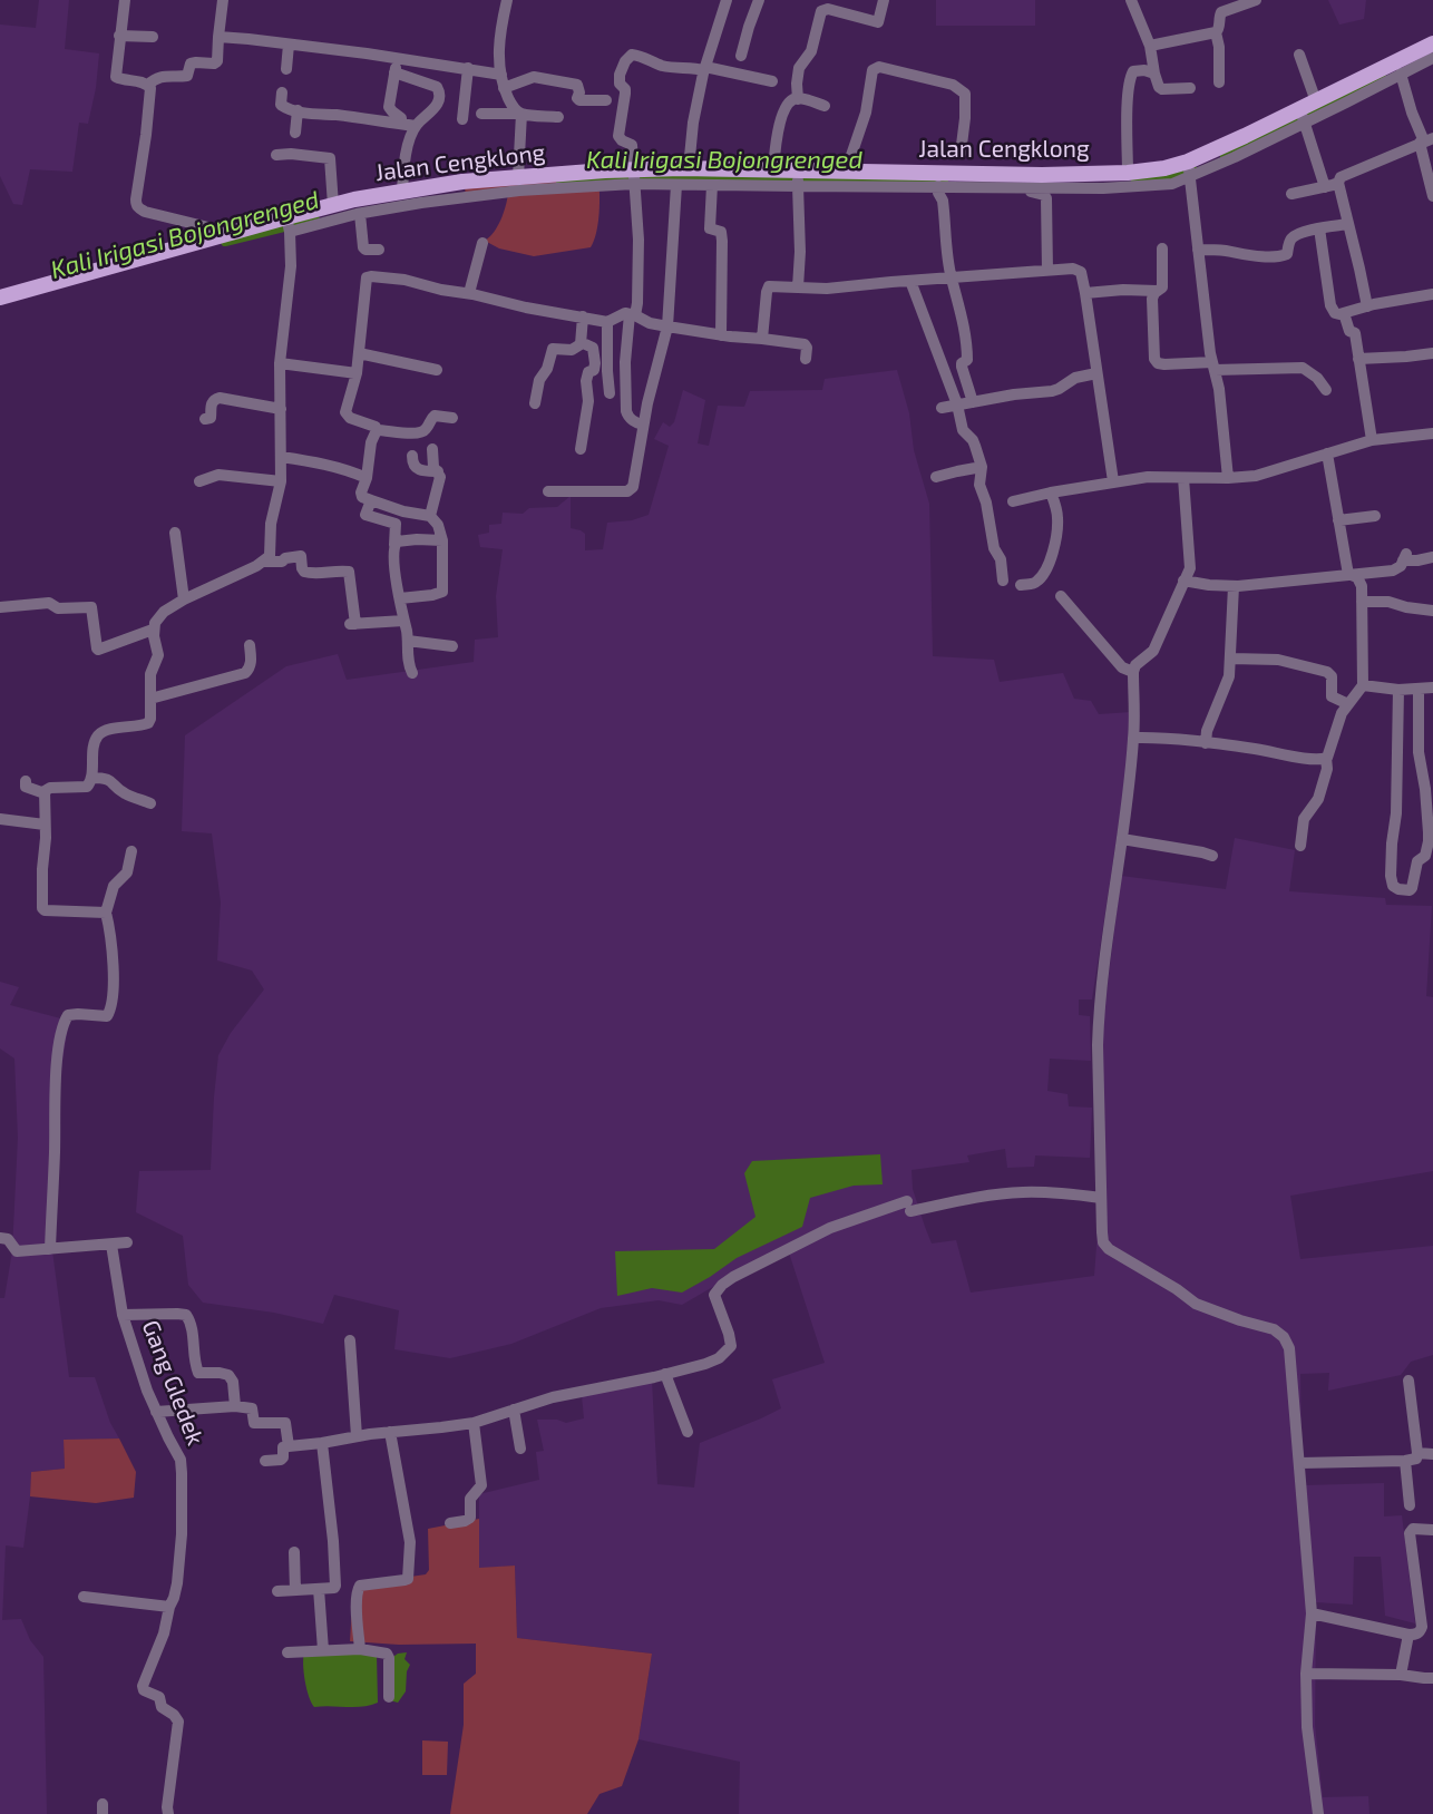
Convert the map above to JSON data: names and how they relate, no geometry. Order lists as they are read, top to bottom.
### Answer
{
  "streets": {
    "main road": ["Jalan Cengklong"],
    "street": ["Gang Gledek"]
  },
  "water": ["Kali Irigasi Bojongrenged"]
}
